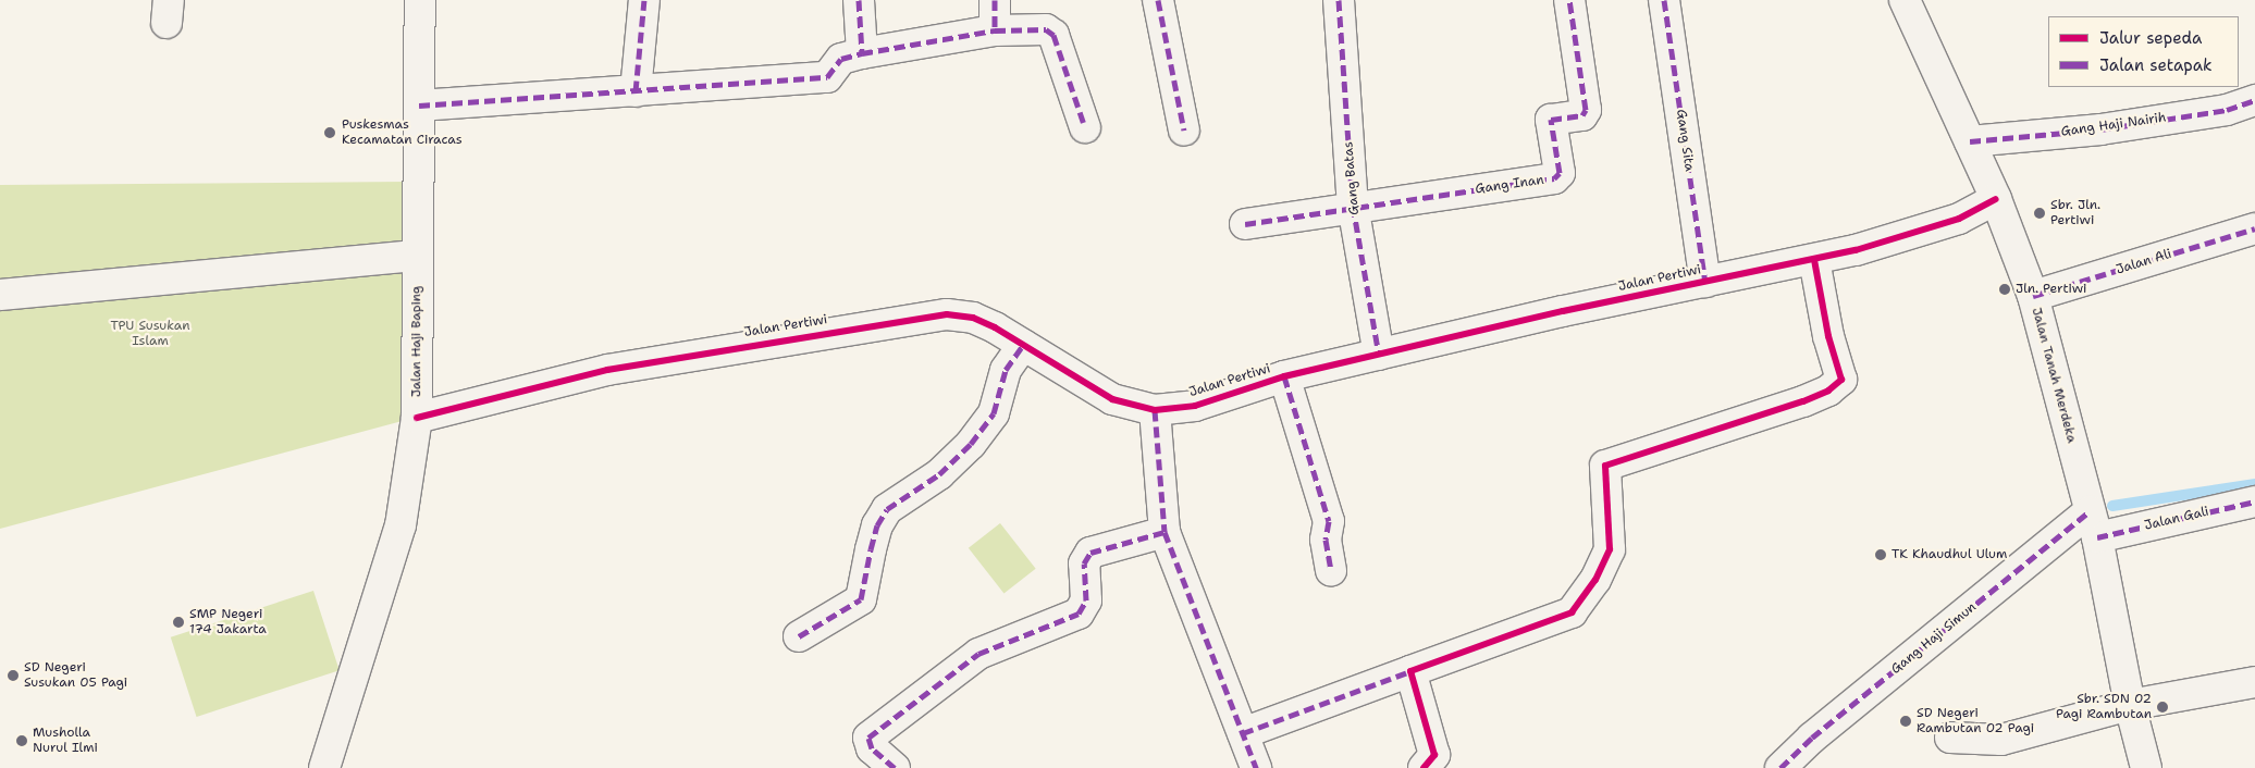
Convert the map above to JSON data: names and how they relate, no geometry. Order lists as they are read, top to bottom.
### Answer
{
  "streets": {
    "street": [
      "Gang Haji Nairih",
      "Gang Sita",
      "Gang Batas",
      "Gang Inan",
      "Jalan Ali",
      "Jalan Pertiwi",
      "Jalan Haji Baping",
      "Jalan Tanah Merdeka",
      "Jalan Gali",
      "Gang Haji Simun"
    ]
  },
  "crossings": [
    ["Gang Haji Nairih", "Jalan Tanah Merdeka"],
    ["Gang Sita", "Jalan Pertiwi"],
    ["Gang Batas", "Gang Inan"],
    ["Gang Batas", "Jalan Pertiwi"],
    ["Jalan Ali", "Jalan Tanah Merdeka"],
    ["Jalan Pertiwi", "Jalan Haji Baping"],
    ["Jalan Pertiwi", "Jalan Tanah Merdeka"],
    ["Jalan Tanah Merdeka", "Jalan Gali"],
    ["Jalan Tanah Merdeka", "Gang Haji Simun"],
    ["Jalan Gali", "Gang Haji Simun"]
  ],
  "parks": ["TPU Susukan Islam"],
  "places": [
    "Puskesmas Kecamatan Ciracas",
    "Sbr. Jln. Pertiwi",
    "Jln. Pertiwi",
    "TK Khaudhul Ulum",
    "SMP Negeri 174 Jakarta",
    "SD Negeri Susukan 05 Pagi",
    "Sbr. SDN 02 Pagi Rambutan",
    "SD Negeri Rambutan 02 Pagi",
    "Musholla Nurul Ilmi"
  ],
  "legend": ["Jalur sepeda", "Jalan setapak"]
}
